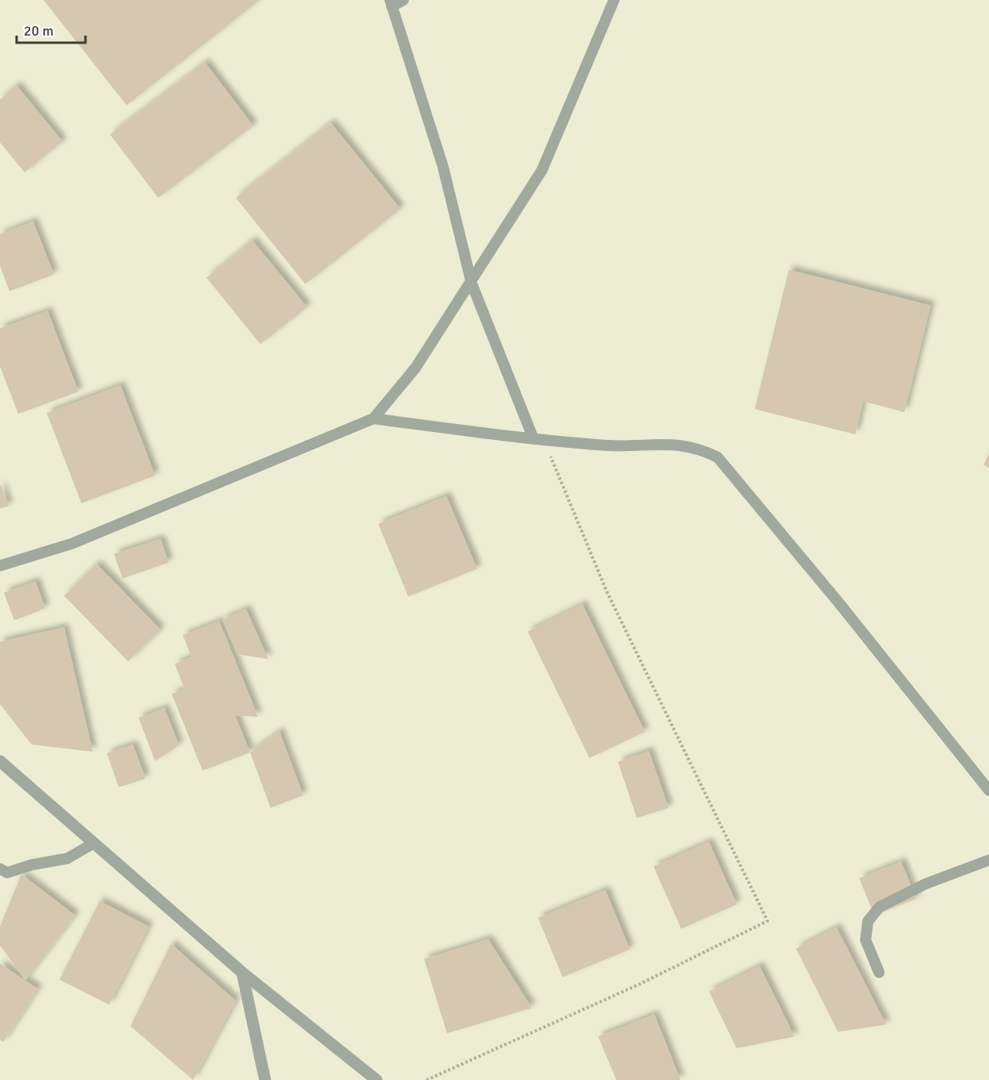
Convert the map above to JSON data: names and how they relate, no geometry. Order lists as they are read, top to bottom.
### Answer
{
  "scale_bar": "20 m"
}
